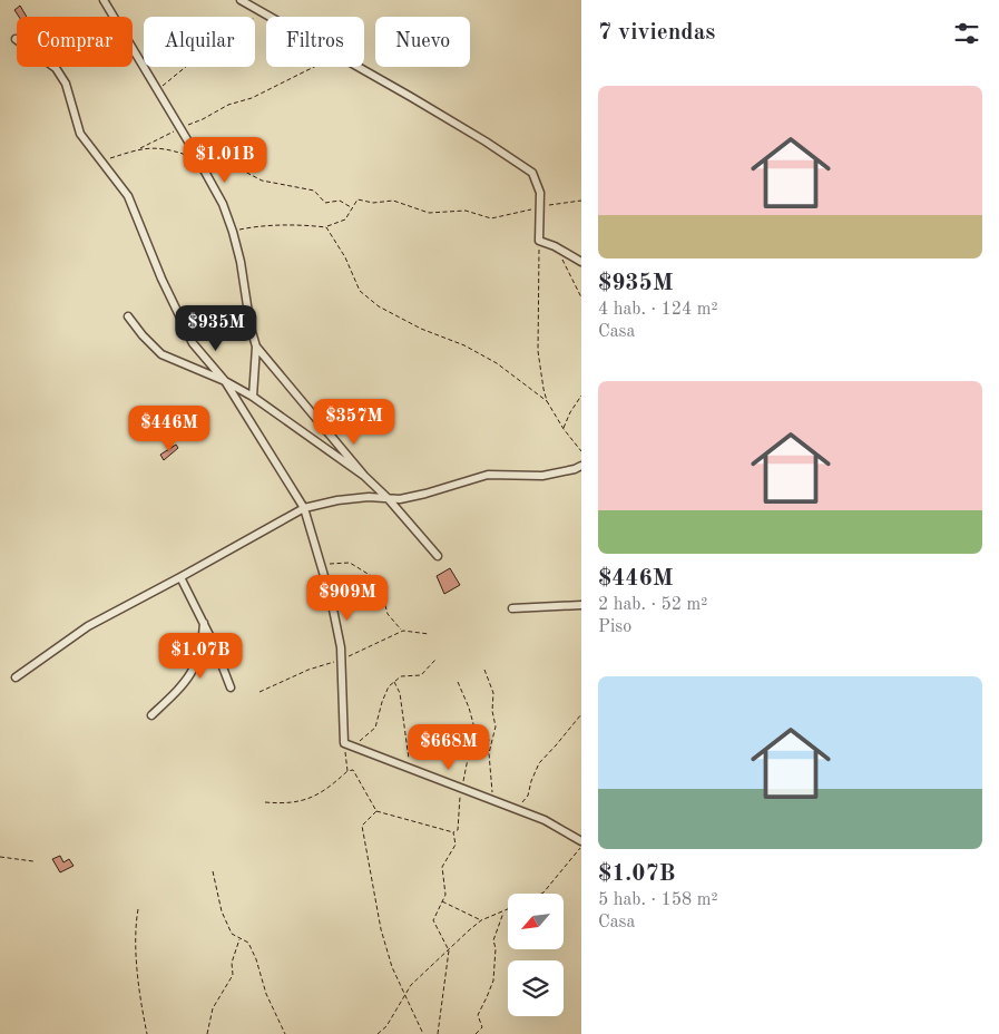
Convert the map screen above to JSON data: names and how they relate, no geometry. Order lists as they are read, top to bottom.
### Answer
{
  "north": "bottom left",
  "page": {
    "heading": "7 viviendas",
    "chip": [
      "Comprar",
      "Alquilar",
      "Filtros",
      "Nuevo"
    ],
    "list": [
      {
        "name": "$935M",
        "note": "4 hab. · 124 m² · Casa"
      },
      {
        "name": "$446M",
        "note": "2 hab. · 52 m² · Piso"
      },
      {
        "name": "$1.07B",
        "note": "5 hab. · 158 m² · Casa"
      }
    ],
    "price": [
      "$1.01B",
      "$935M",
      "$357M",
      "$446M",
      "$909M",
      "$1.07B",
      "$668M"
    ]
  }
}
